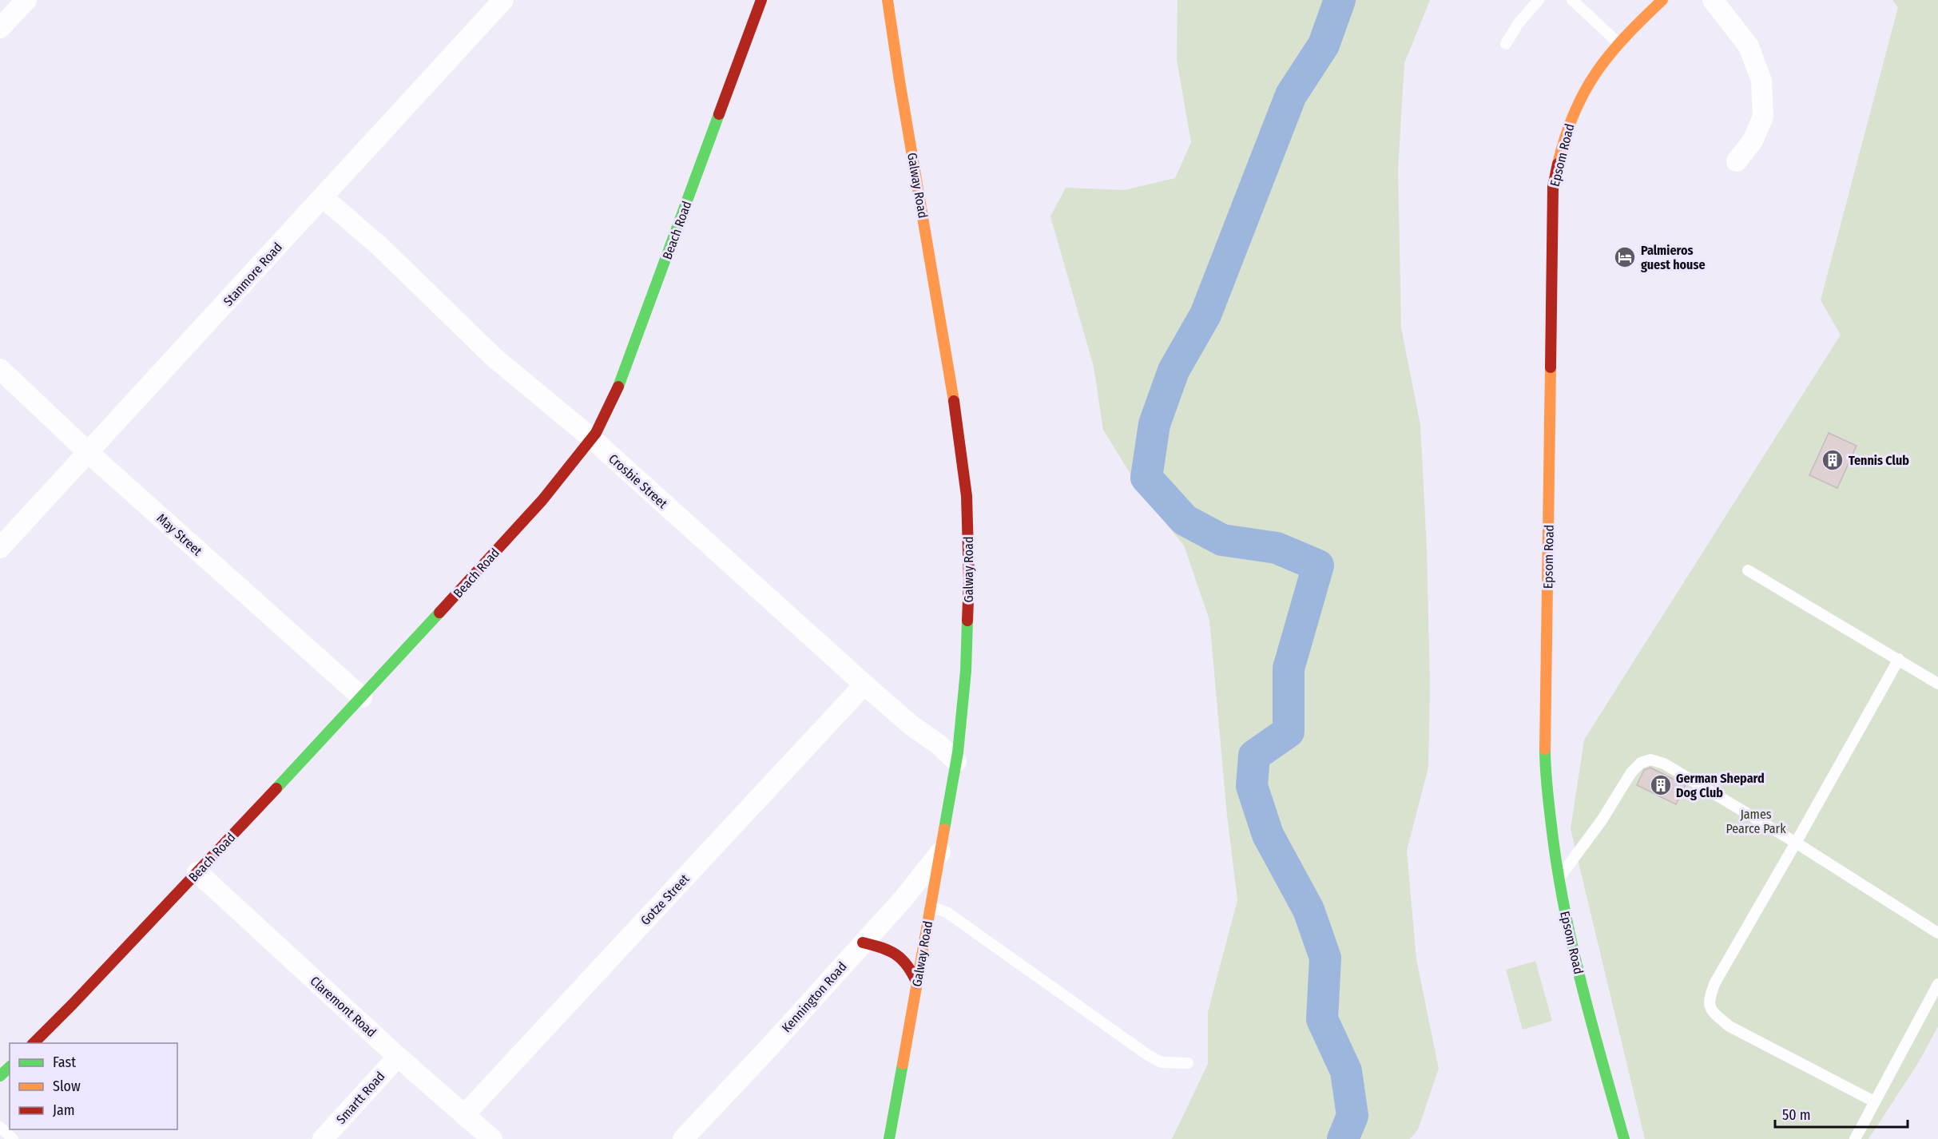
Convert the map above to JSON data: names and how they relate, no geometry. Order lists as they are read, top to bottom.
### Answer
{
  "streets": {
    "street": [
      "Epsom Road",
      "Galway Road",
      "Beach Road",
      "Stanmore Road",
      "Crosbie Street",
      "May Street",
      "Gotze Street",
      "Kennington Road",
      "Claremont Road",
      "Smartt Road"
    ]
  },
  "crossings": [
    ["Galway Road", "Crosbie Street"],
    ["Galway Road", "Kennington Road"],
    ["Beach Road", "Crosbie Street"],
    ["Beach Road", "May Street"],
    ["Beach Road", "Claremont Road"],
    ["Stanmore Road", "Crosbie Street"],
    ["Stanmore Road", "May Street"],
    ["Crosbie Street", "Gotze Street"],
    ["Gotze Street", "Claremont Road"],
    ["Claremont Road", "Smartt Road"]
  ],
  "parks": ["James Pearce Park"],
  "places": {
    "hotel": ["Palmieros guest house"],
    "building": ["Tennis Club", "German Shepard Dog Club"]
  },
  "legend": ["Fast", "Slow", "Jam"],
  "scale_bar": "50 m"
}
